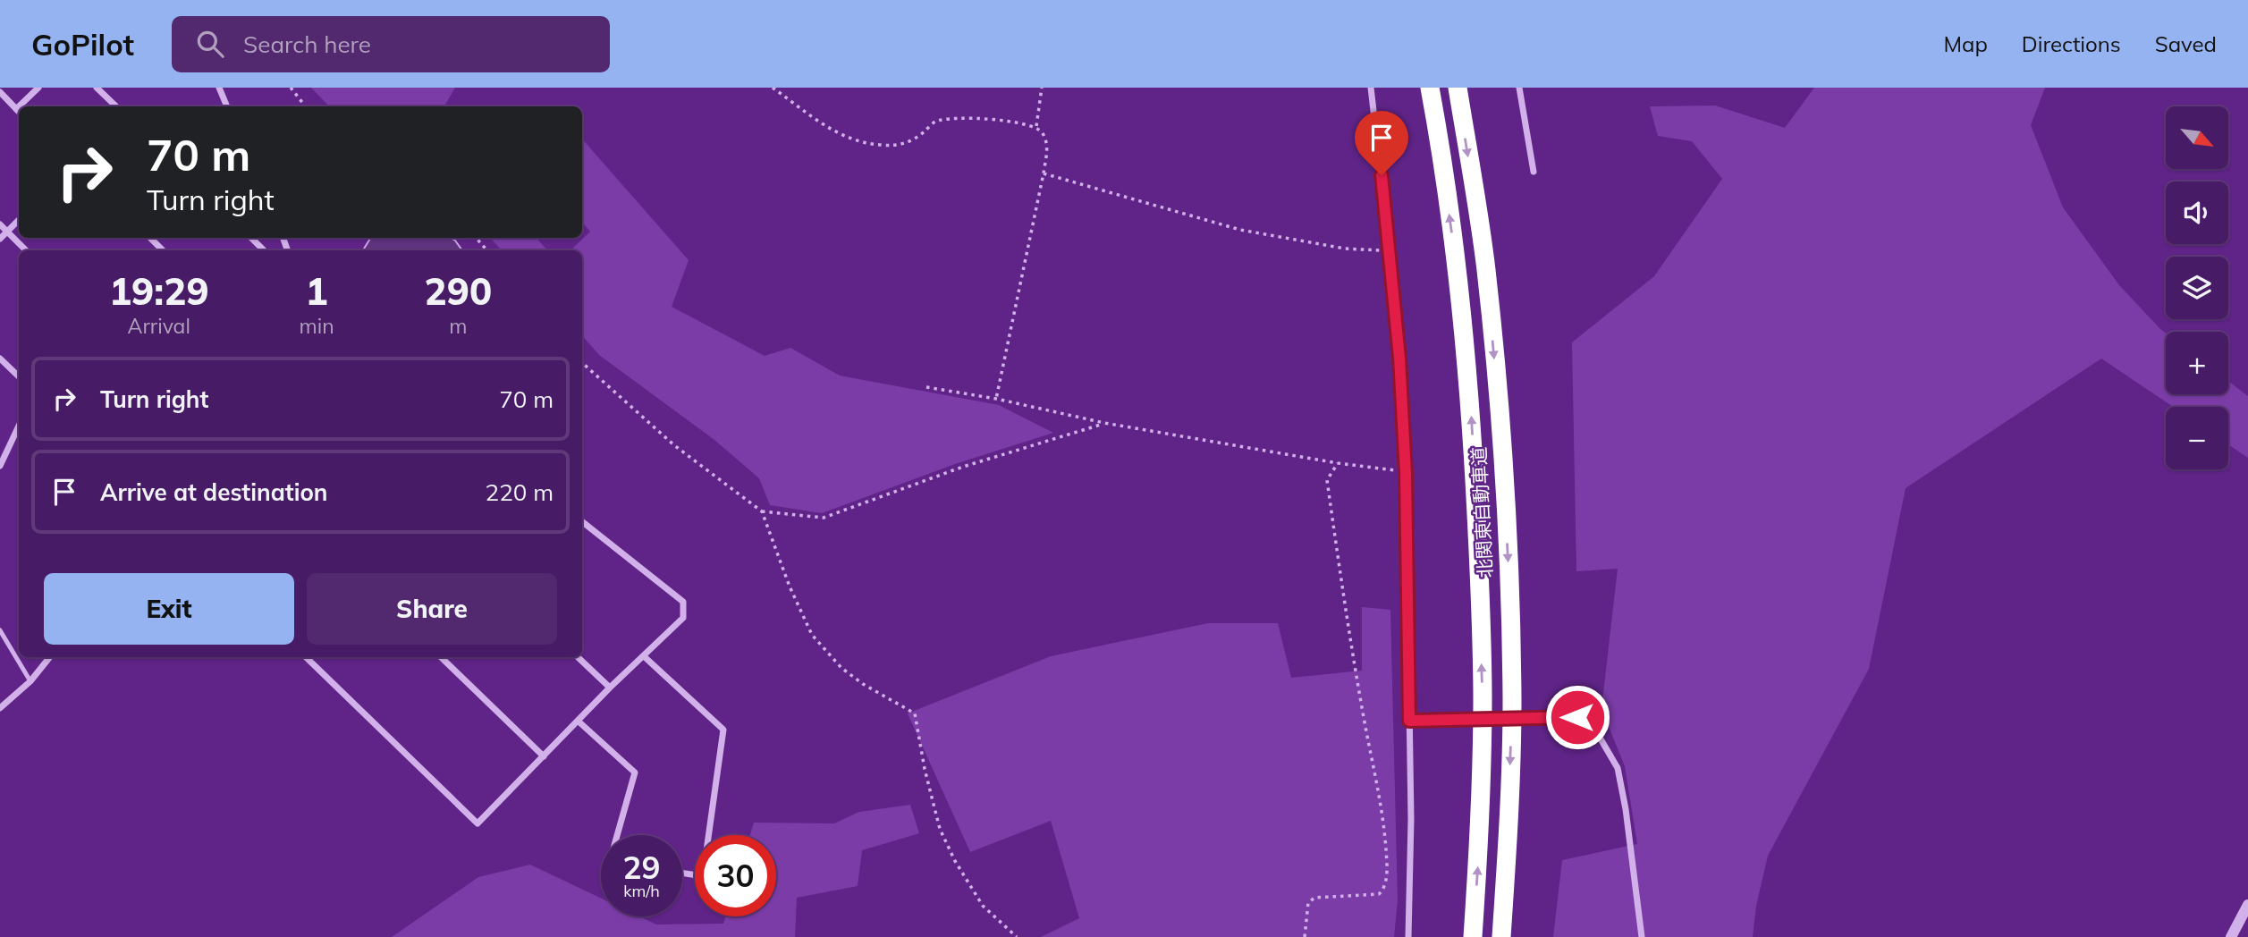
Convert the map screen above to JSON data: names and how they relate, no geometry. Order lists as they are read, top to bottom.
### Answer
{
  "streets": {
    "highway": ["北関東自動車道"]
  },
  "north": "bottom right",
  "page": {
    "header": "GoPilot",
    "search": "Search here",
    "nav": ["Map", "Directions", "Saved"],
    "map_buttons": ["+", "−"],
    "turn": ["70 m", "Turn right"],
    "eta": [
      "19:29",
      "Arrival",
      "1",
      "min",
      "290",
      "m"
    ],
    "list": [
      {
        "name": "Turn right",
        "value": "70 m"
      },
      {
        "name": "Arrive at destination",
        "value": "220 m"
      }
    ],
    "buttons": ["Exit", "Share"],
    "speed": "29 km/h",
    "limit": "30"
  }
}
